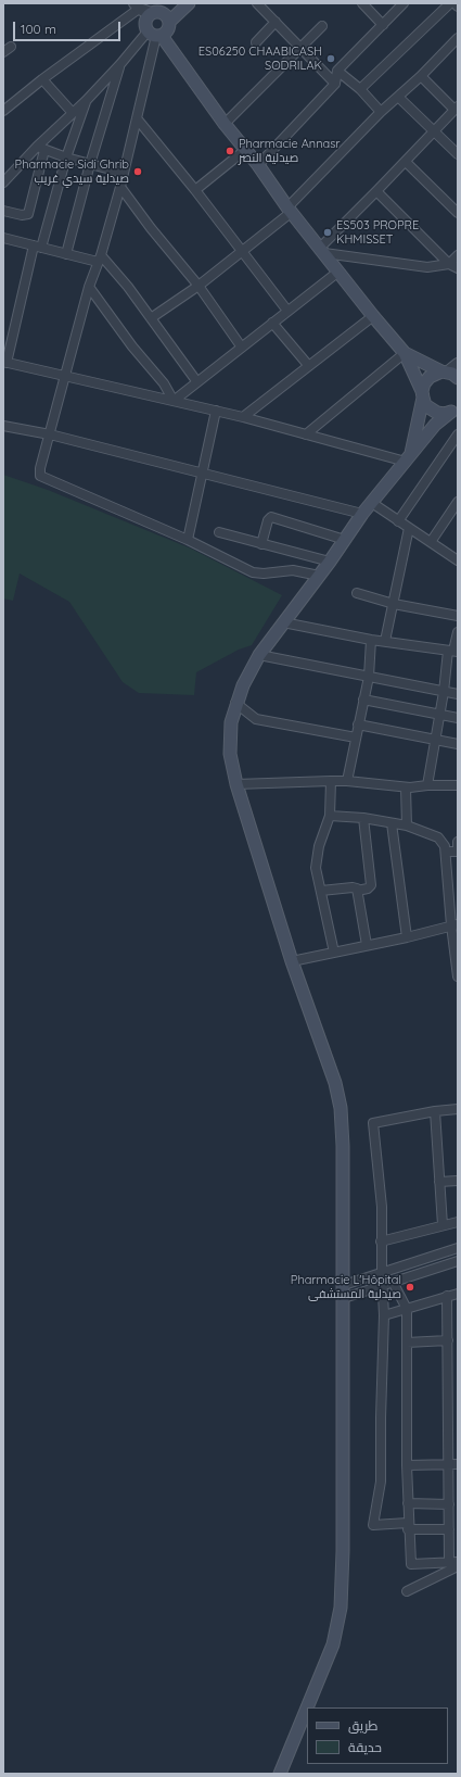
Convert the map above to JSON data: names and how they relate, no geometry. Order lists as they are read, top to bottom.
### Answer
{
  "places": [
    "ES06250 CHAABICASH SODRILAK",
    "Pharmacie Annasr صيدلية النصر",
    "Pharmacie Sidi Ghrib صيدلية سيدي غريب",
    "ES503 PROPRE KHMISSET",
    "Pharmacie L'Hôpital صيدلية المستشفى"
  ],
  "legend": ["طريق", "حديقة"],
  "scale_bar": "100 m"
}
